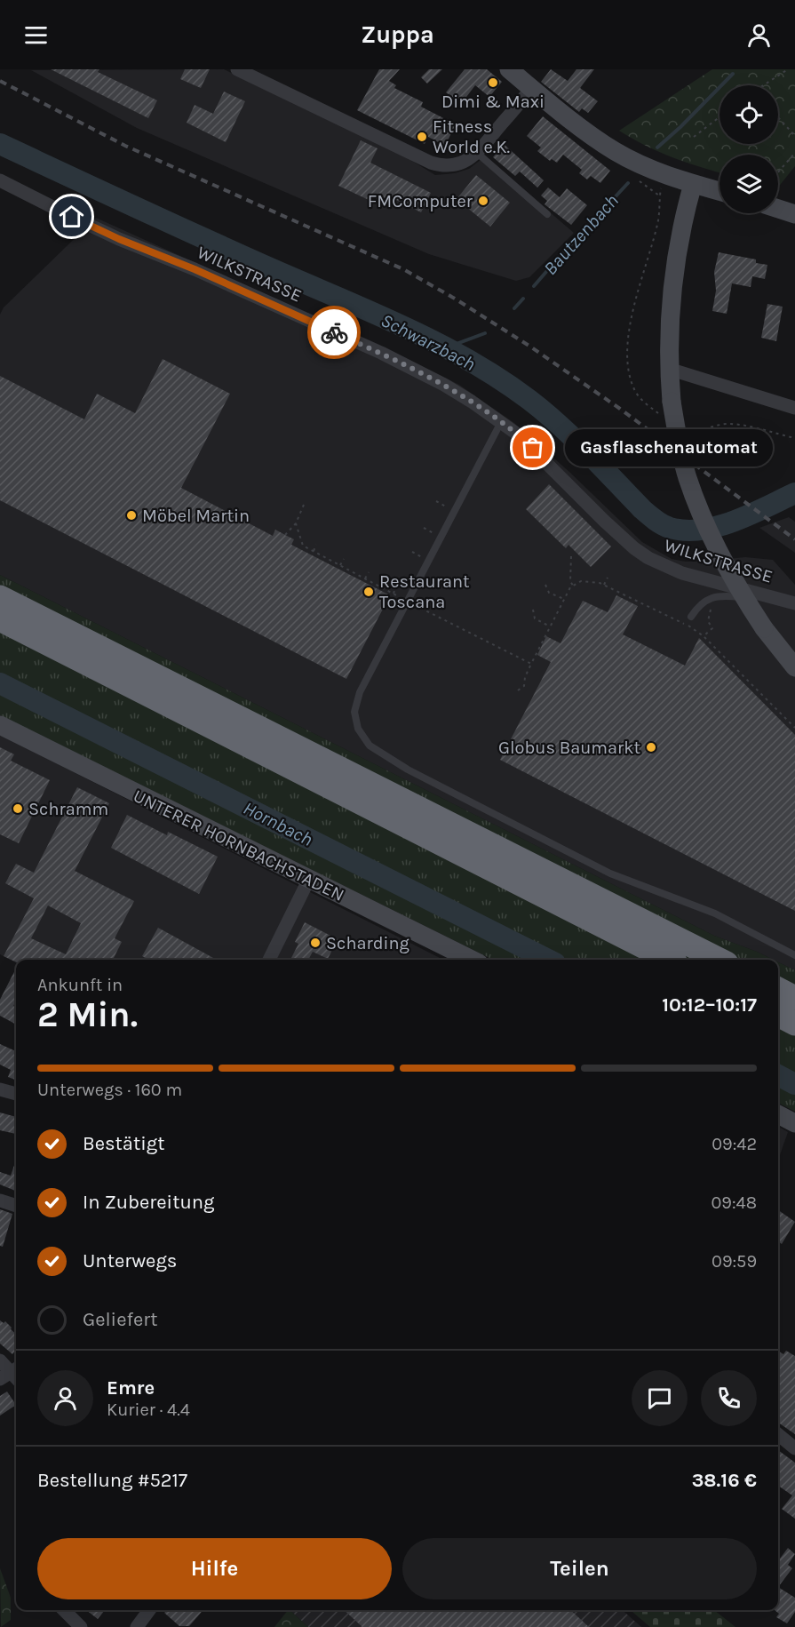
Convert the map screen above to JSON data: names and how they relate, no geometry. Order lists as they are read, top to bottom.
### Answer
{
  "streets": {
    "street": ["WILKSTRASSE", "UNTERER HORNBACHSTADEN"]
  },
  "water": ["Bautzenbach", "Schwarzbach", "Hornbach"],
  "places": [
    "Dimi & Maxi",
    "Fitness World e.K.",
    "FMComputer",
    "Gasflaschenautomat",
    "Möbel Martin",
    "Restaurant Toscana",
    "Globus Baumarkt",
    "Schramm",
    "Scharding"
  ],
  "page": {
    "header": "Zuppa",
    "bubble": "Gasflaschenautomat",
    "heading": ["2 Min.", "Ankunft in", "10:12–10:17"],
    "panel": [
      "Emre",
      "Kurier · 4.4",
      "Bestellung #5217",
      "38.16 €"
    ],
    "bar": "Unterwegs · 160 m",
    "list": [
      ["Bestätigt", "09:42"],
      ["In Zubereitung", "09:48"],
      ["Unterwegs", "09:59"],
      "Geliefert"
    ],
    "buttons": ["Hilfe", "Teilen"]
  }
}
